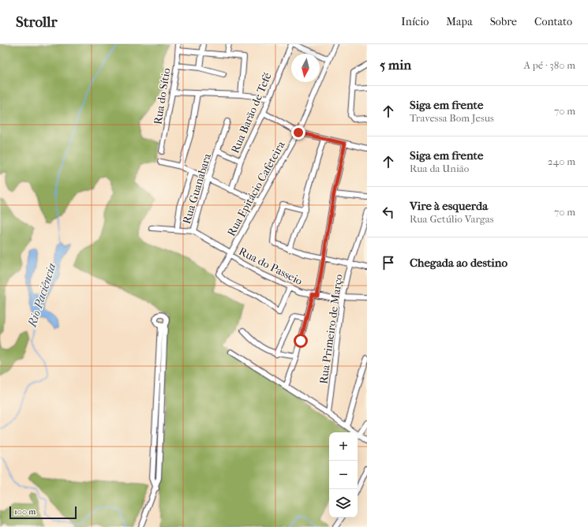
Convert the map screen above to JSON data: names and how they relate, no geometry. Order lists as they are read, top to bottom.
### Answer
{
  "streets": {
    "street": [
      "Rua do Sítio",
      "Rua Barão de Tefé",
      "Rua Guanabara",
      "Rua Epitácio Cafeteira",
      "Rua do Passeio",
      "Rua Primeiro de Março"
    ]
  },
  "crossings": [
    ["Rua Barão de Tefé", "Rua Guanabara"],
    ["Rua Guanabara", "Rua do Passeio"],
    ["Rua Epitácio Cafeteira", "Rua do Passeio"],
    ["Rua do Passeio", "Rua Primeiro de Março"]
  ],
  "water": ["Rio Paciência"],
  "scale_bar": "100 m",
  "north": "bottom",
  "page": {
    "header": "Strollr",
    "nav": [
      "Início",
      "Mapa",
      "Sobre",
      "Contato"
    ],
    "heading": ["5 min", "A pé · 380 m"],
    "list": [
      ["Siga em frente", "Travessa Bom Jesus", "70 m"],
      ["Siga em frente", "Rua da União", "240 m"],
      ["Vire à esquerda", "Rua Getúlio Vargas", "70 m"],
      "Chegada ao destino"
    ],
    "map_buttons": ["+", "−"],
    "scale": "100 m"
  }
}
